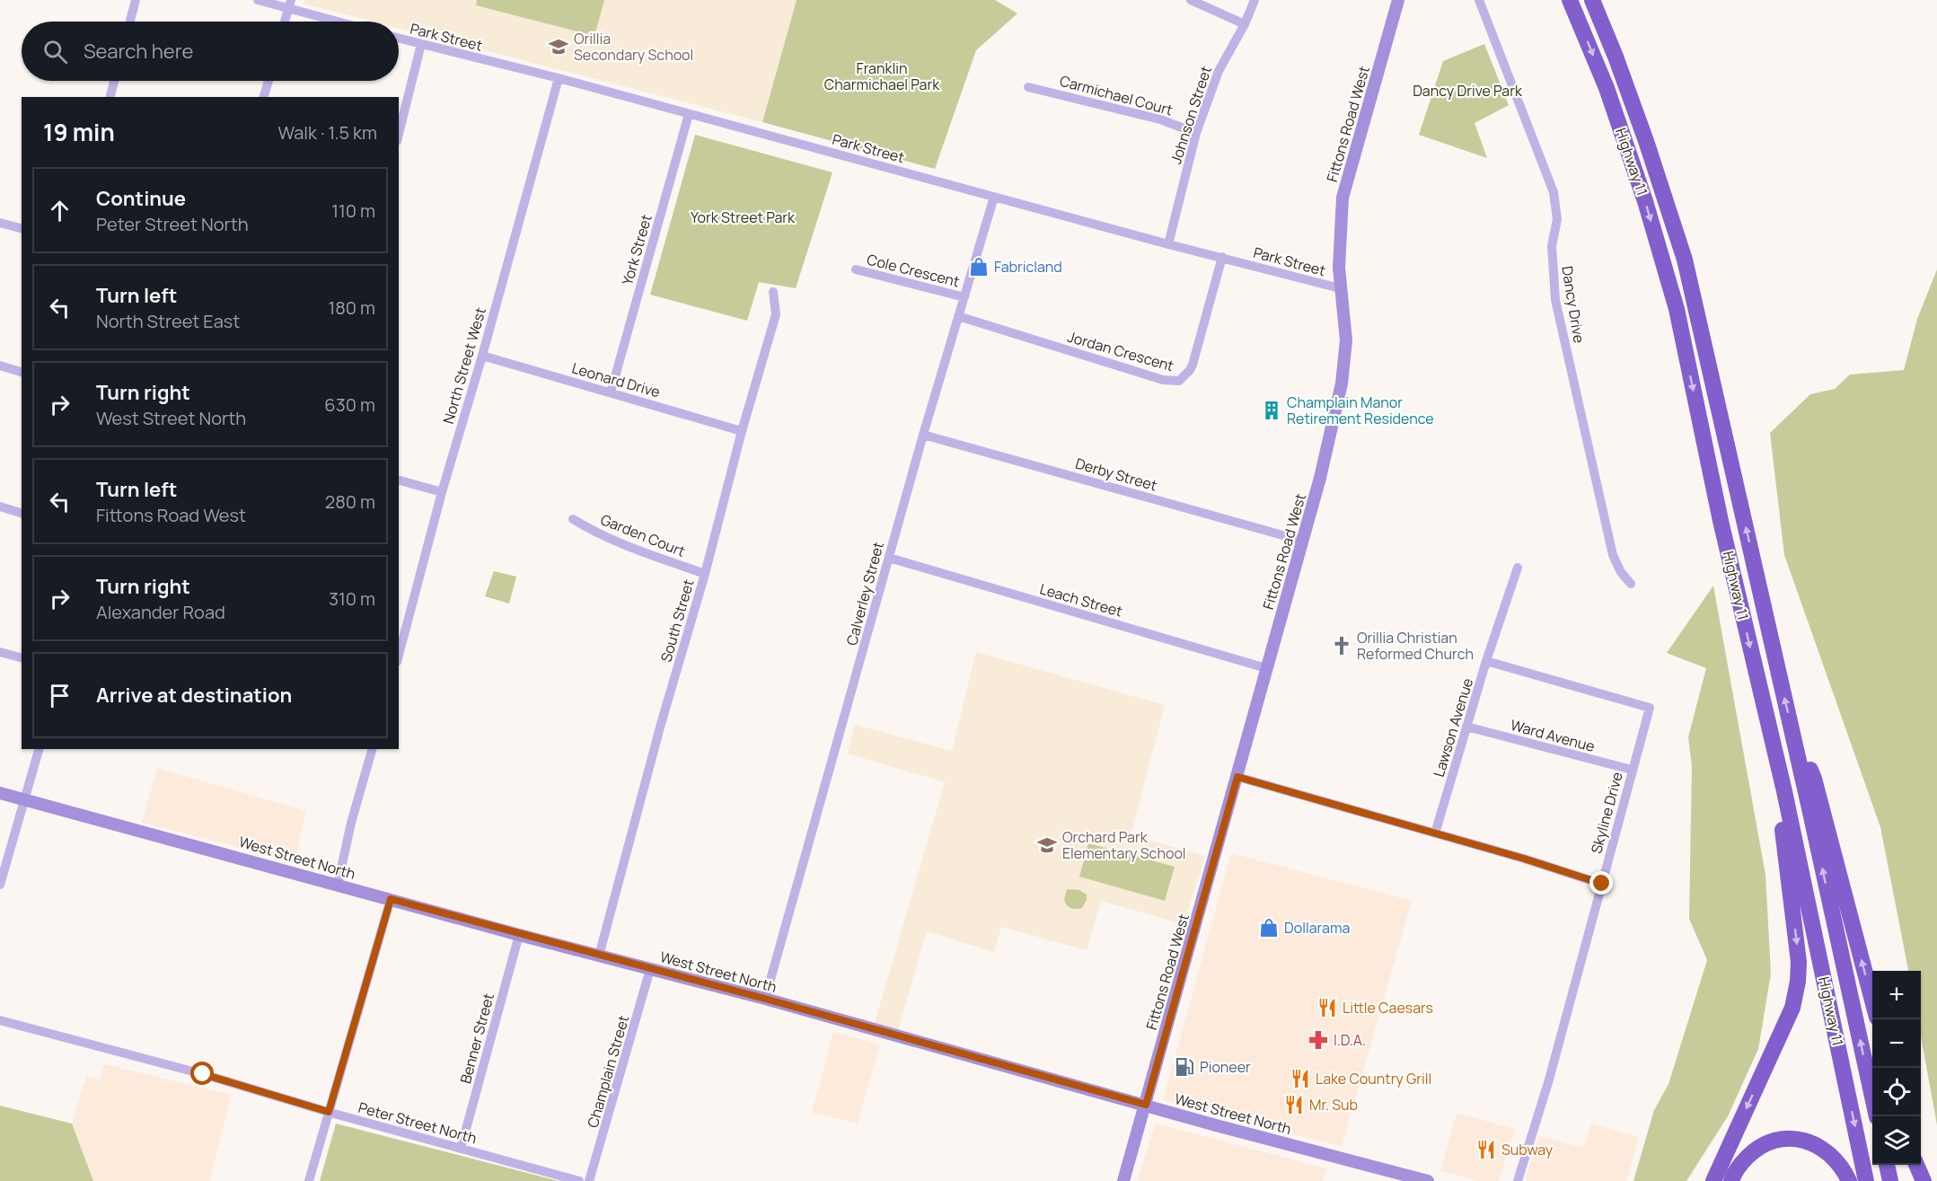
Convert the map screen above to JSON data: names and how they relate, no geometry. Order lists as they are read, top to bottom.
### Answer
{
  "streets": {
    "highway": ["Highway 11"],
    "main road": ["Fittons Road West", "West Street North"],
    "street": [
      "Park Street",
      "Carmichael Court",
      "Johnson Street",
      "York Street",
      "Cole Crescent",
      "Dancy Drive",
      "Jordan Crescent",
      "North Street West",
      "Leonard Drive",
      "Derby Street",
      "Garden Court",
      "Calverley Street",
      "Leach Street",
      "South Street",
      "Lawson Avenue",
      "Ward Avenue",
      "Skyline Drive",
      "Benner Street",
      "Champlain Street",
      "Peter Street North"
    ]
  },
  "crossings": [
    ["Park Street", "Johnson Street"],
    ["Park Street", "Fittons Road West"],
    ["Park Street", "York Street"],
    ["Park Street", "Jordan Crescent"],
    ["Park Street", "North Street West"],
    ["Park Street", "Calverley Street"],
    ["Carmichael Court", "Johnson Street"],
    ["Fittons Road West", "Derby Street"],
    ["Fittons Road West", "Leach Street"],
    ["Fittons Road West", "West Street North"],
    ["York Street", "Leonard Drive"],
    ["Cole Crescent", "Calverley Street"],
    ["Jordan Crescent", "Calverley Street"],
    ["North Street West", "Leonard Drive"],
    ["Leonard Drive", "South Street"],
    ["Derby Street", "Calverley Street"],
    ["Garden Court", "South Street"],
    ["Calverley Street", "Leach Street"],
    ["Calverley Street", "West Street North"],
    ["South Street", "West Street North"],
    ["Lawson Avenue", "Ward Avenue"],
    ["Lawson Avenue", "Skyline Drive"],
    ["Ward Avenue", "Skyline Drive"],
    ["West Street North", "Benner Street"],
    ["West Street North", "Champlain Street"],
    ["Benner Street", "Peter Street North"]
  ],
  "parks": ["Franklin Charmichael Park", "Dancy Drive Park", "York Street Park"],
  "places": {
    "school or university": ["Orillia Secondary School", "Orchard Park Elementary School"],
    "shop": ["Fabricland", "Dollarama"],
    "building": ["Champlain Manor Retirement Residence"],
    "church": ["Orillia Christian Reformed Church"],
    "restaurant": [
      "Little Caesars",
      "Lake Country Grill",
      "Mr. Sub",
      "Subway"
    ],
    "pharmacy": ["I.D.A."],
    "fuel station": ["Pioneer"]
  },
  "page": {
    "search": "Search here",
    "heading": ["19 min", "Walk · 1.5 km"],
    "list": [
      ["Continue", "Peter Street North", "110 m"],
      ["Turn left", "North Street East", "180 m"],
      ["Turn right", "West Street North", "630 m"],
      ["Turn left", "Fittons Road West", "280 m"],
      ["Turn right", "Alexander Road", "310 m"],
      "Arrive at destination"
    ],
    "map_buttons": ["+", "−"]
  }
}
